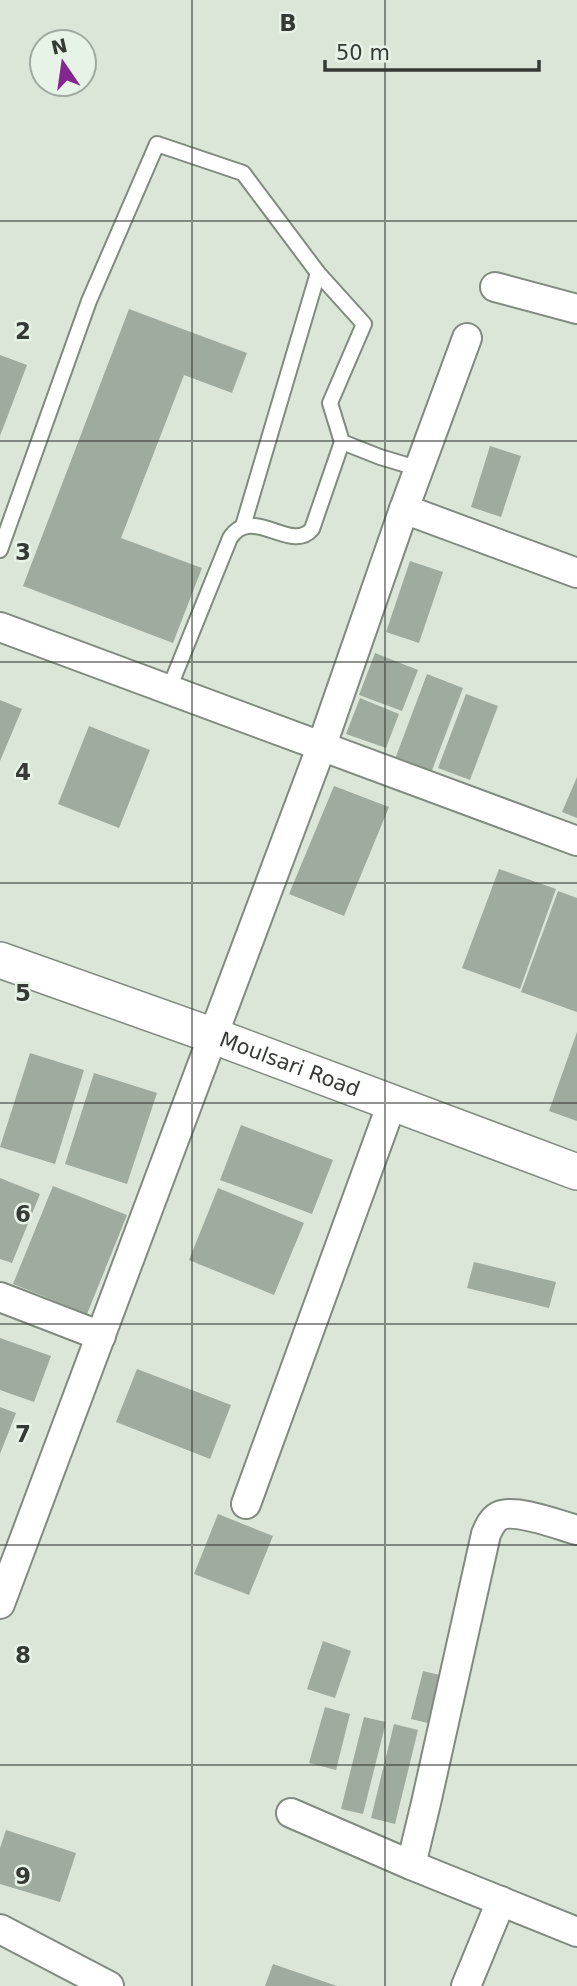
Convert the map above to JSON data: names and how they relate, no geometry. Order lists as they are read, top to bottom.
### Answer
{
  "streets": {
    "street": ["Moulsari Road"]
  },
  "scale_bar": "50 m",
  "north": "top",
  "grid": {
    "columns": ["B"],
    "rows": [
      "2",
      "3",
      "4",
      "5",
      "6",
      "7",
      "8",
      "9"
    ]
  }
}
